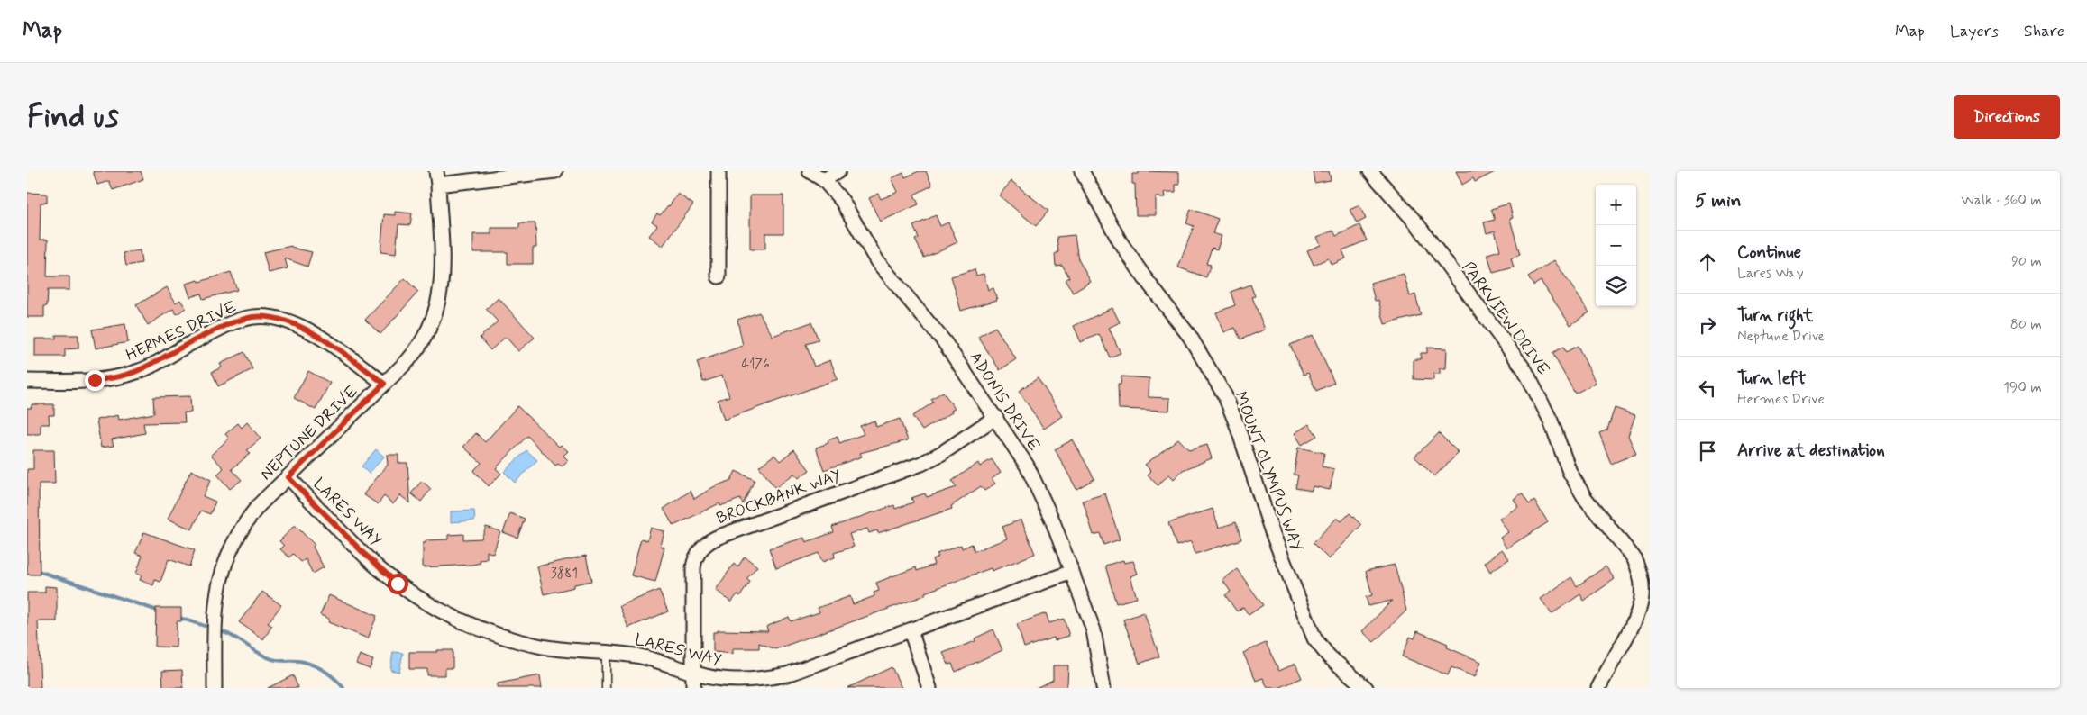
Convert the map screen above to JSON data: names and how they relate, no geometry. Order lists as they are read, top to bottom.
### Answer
{
  "streets": {
    "street": [
      "PARKVIEW DRIVE",
      "HERMES DRIVE",
      "ADONIS DRIVE",
      "NEPTUNE DRIVE",
      "MOUNT OLYMPUS WAY",
      "BROCKBANK WAY",
      "LARES WAY"
    ]
  },
  "crossings": [
    ["HERMES DRIVE", "NEPTUNE DRIVE"],
    ["ADONIS DRIVE", "BROCKBANK WAY"],
    ["ADONIS DRIVE", "LARES WAY"],
    ["NEPTUNE DRIVE", "LARES WAY"],
    ["BROCKBANK WAY", "LARES WAY"]
  ],
  "house_numbers": ["4176", "3881"],
  "page": {
    "header": "Map",
    "nav": ["Map", "Layers", "Share"],
    "buttons": "Directions",
    "title": "Find us",
    "heading": ["5 min", "Walk · 360 m"],
    "map_buttons": ["+", "−"],
    "list": [
      ["Continue", "Lares Way", "90 m"],
      ["Turn right", "Neptune Drive", "80 m"],
      ["Turn left", "Hermes Drive", "190 m"],
      "Arrive at destination"
    ]
  }
}
